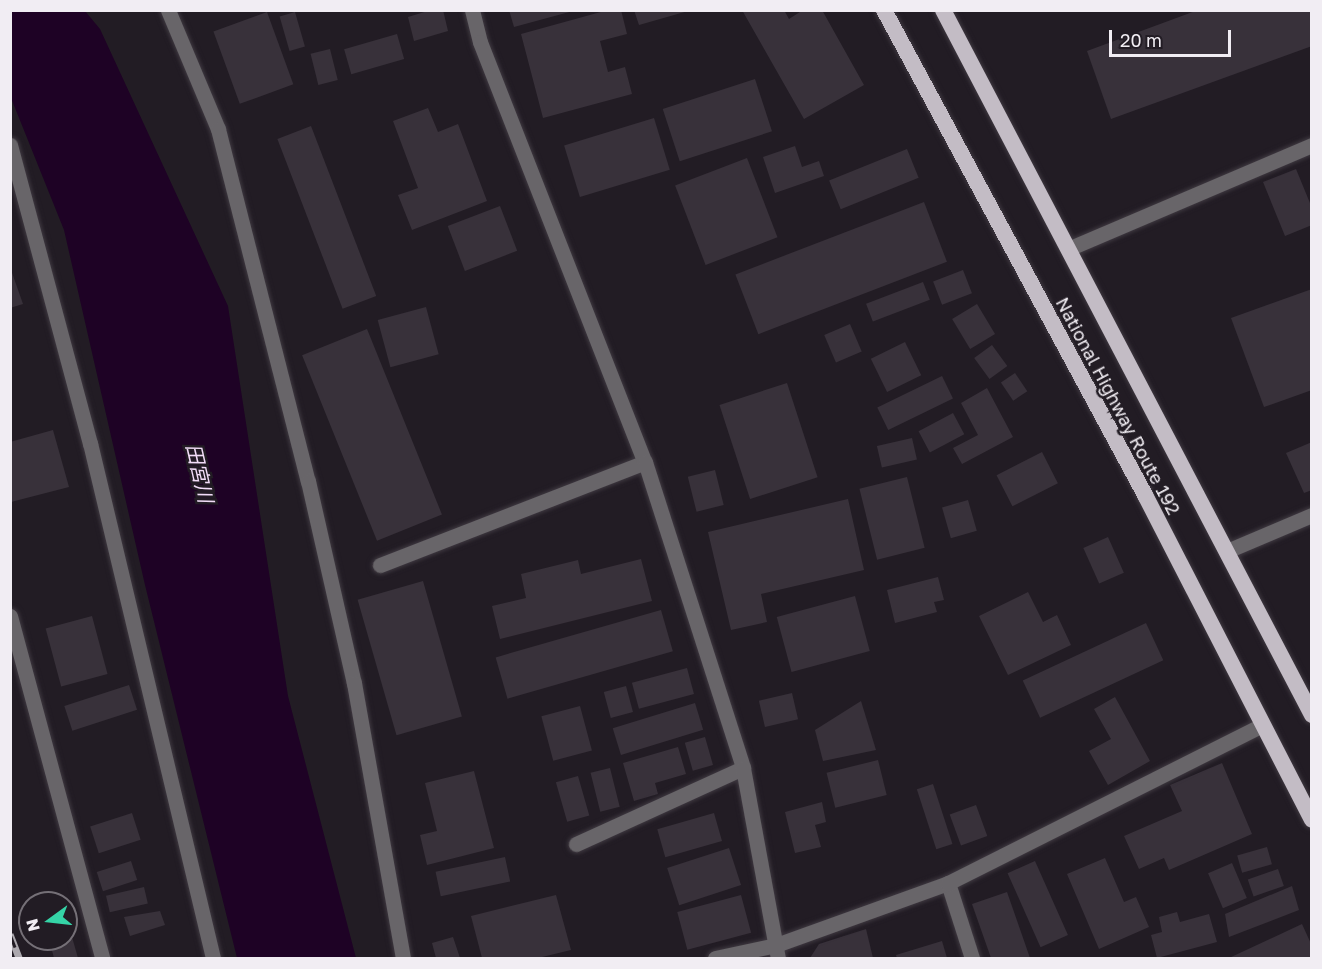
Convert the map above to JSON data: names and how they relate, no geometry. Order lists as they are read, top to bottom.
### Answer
{
  "streets": {
    "highway": ["National Highway Route 192"]
  },
  "water": ["田宮川"],
  "scale_bar": "20 m",
  "north": "left"
}
